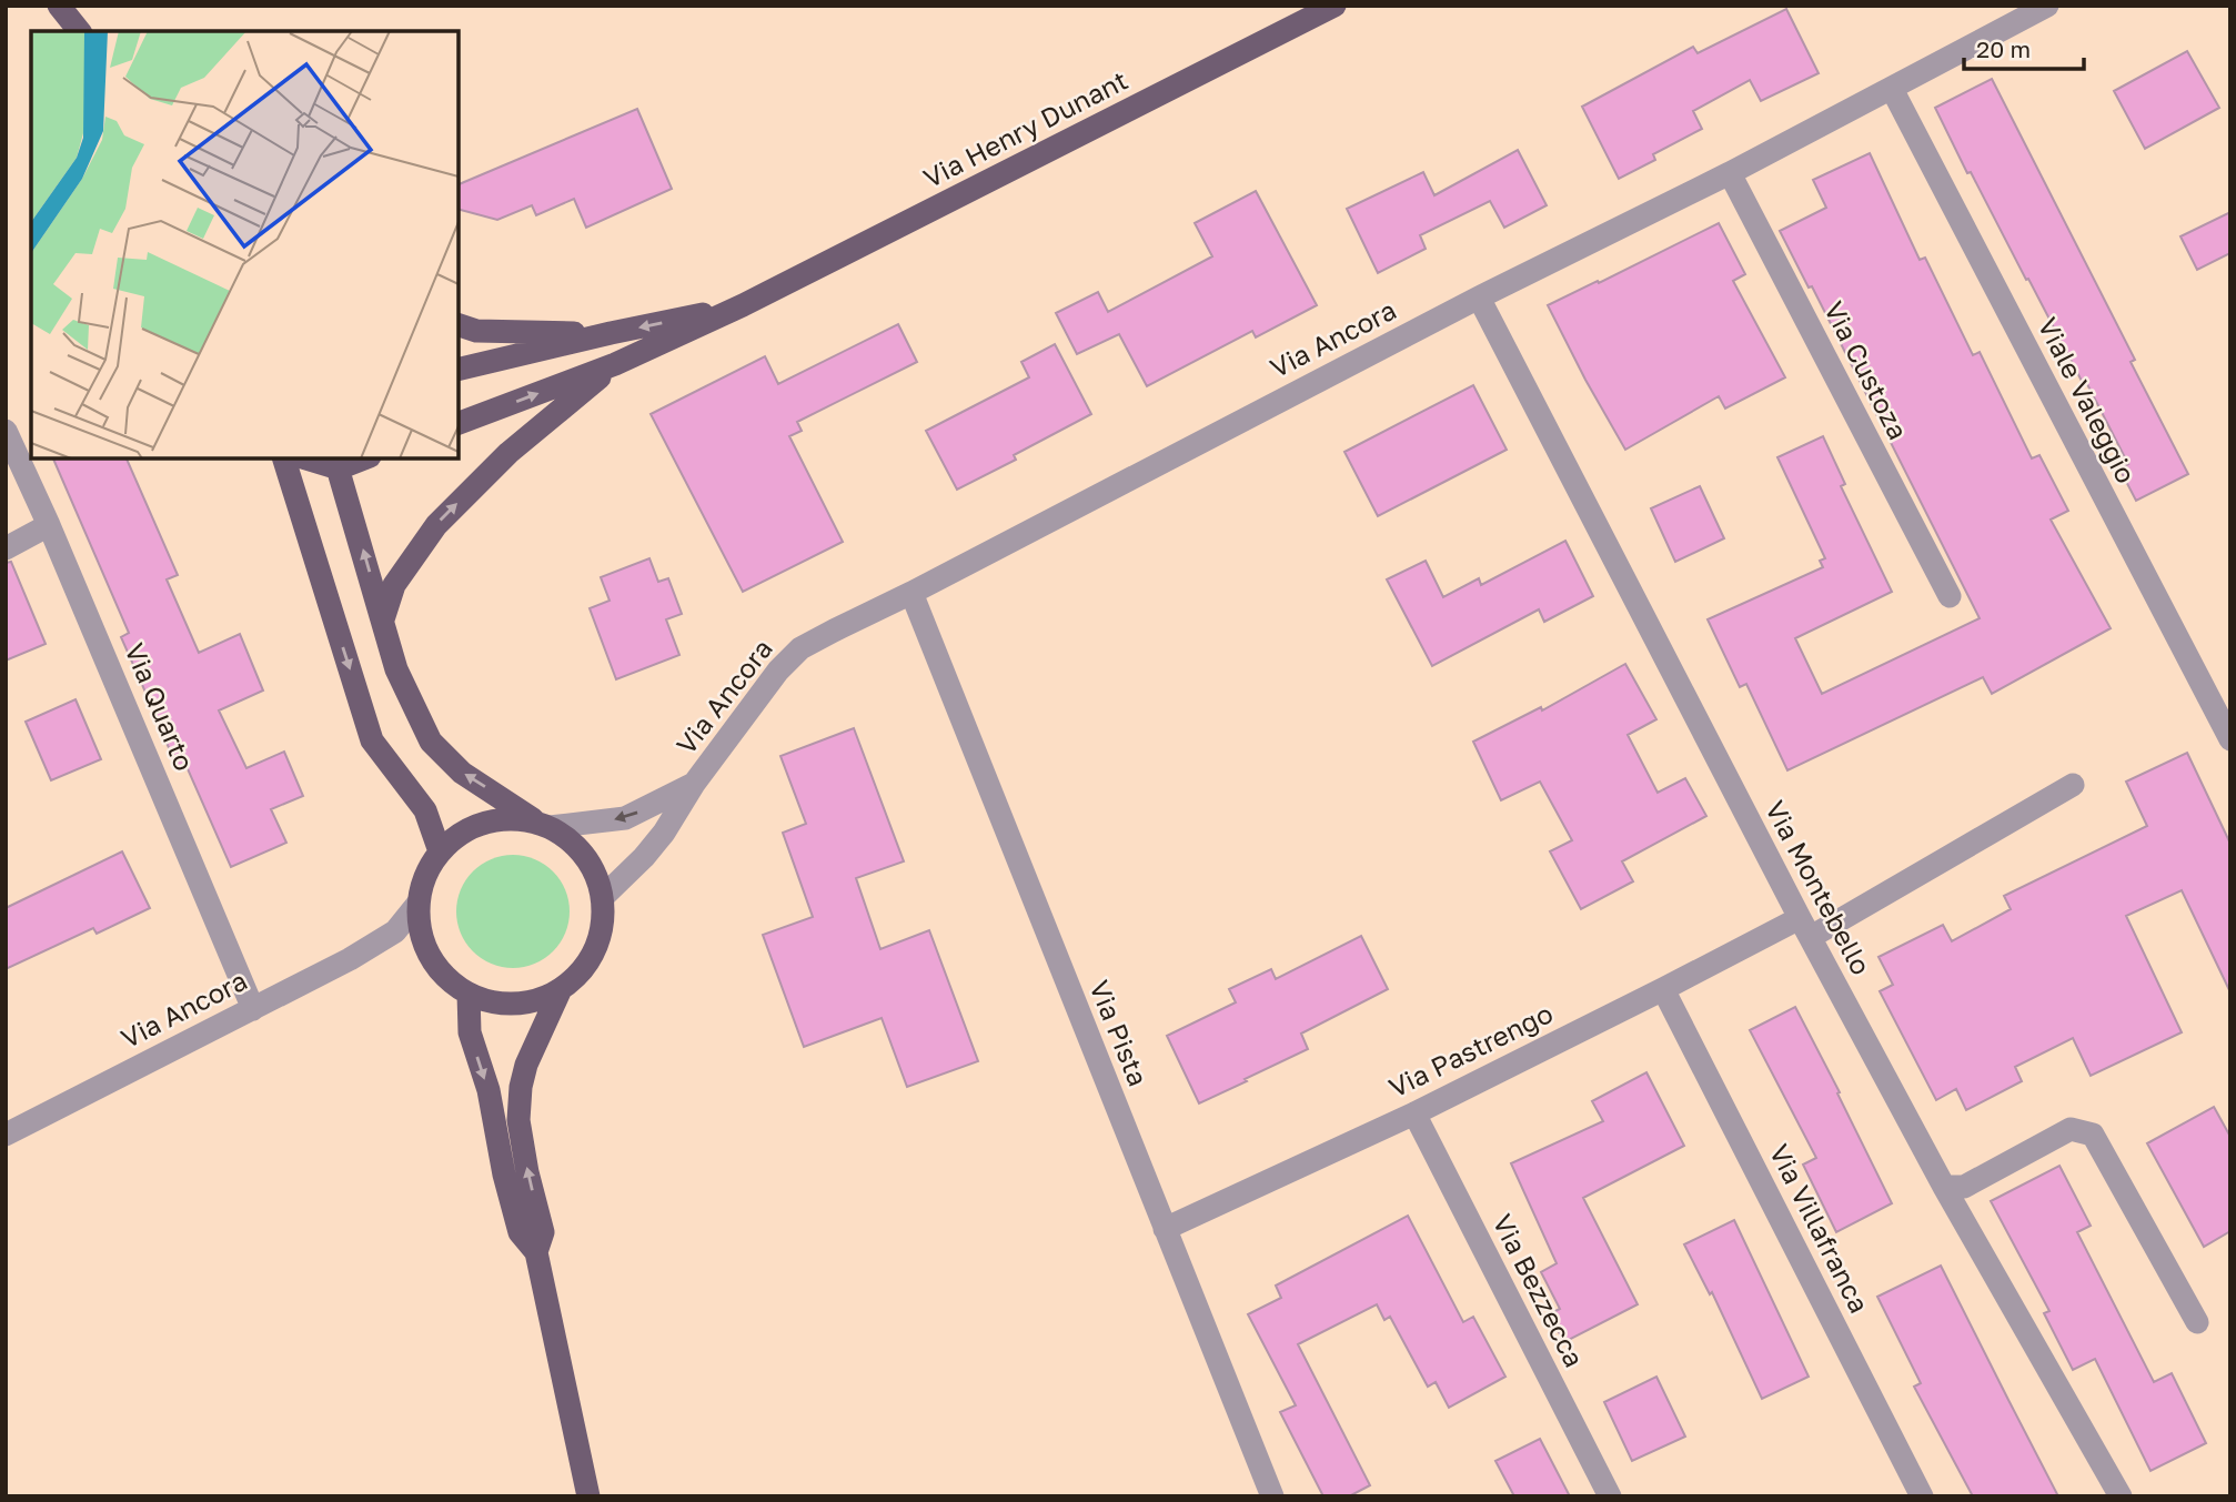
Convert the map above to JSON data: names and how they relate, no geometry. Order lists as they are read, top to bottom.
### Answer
{
  "streets": {
    "main road": ["Via Henry Dunant", "Via Ancora"],
    "street": [
      "Via Custoza",
      "Viale Valeggio",
      "Via Quarto",
      "Via Montebello",
      "Via Pista",
      "Via Pastrengo",
      "Via Villafranca",
      "Via Bezzecca"
    ]
  },
  "crossings": [
    ["Via Ancora", "Via Custoza"],
    ["Via Ancora", "Viale Valeggio"],
    ["Via Ancora", "Via Quarto"],
    ["Via Ancora", "Via Montebello"],
    ["Via Ancora", "Via Pista"],
    ["Via Montebello", "Via Pastrengo"],
    ["Via Pista", "Via Pastrengo"],
    ["Via Pastrengo", "Via Villafranca"],
    ["Via Pastrengo", "Via Bezzecca"]
  ],
  "scale_bar": "20 m"
}
